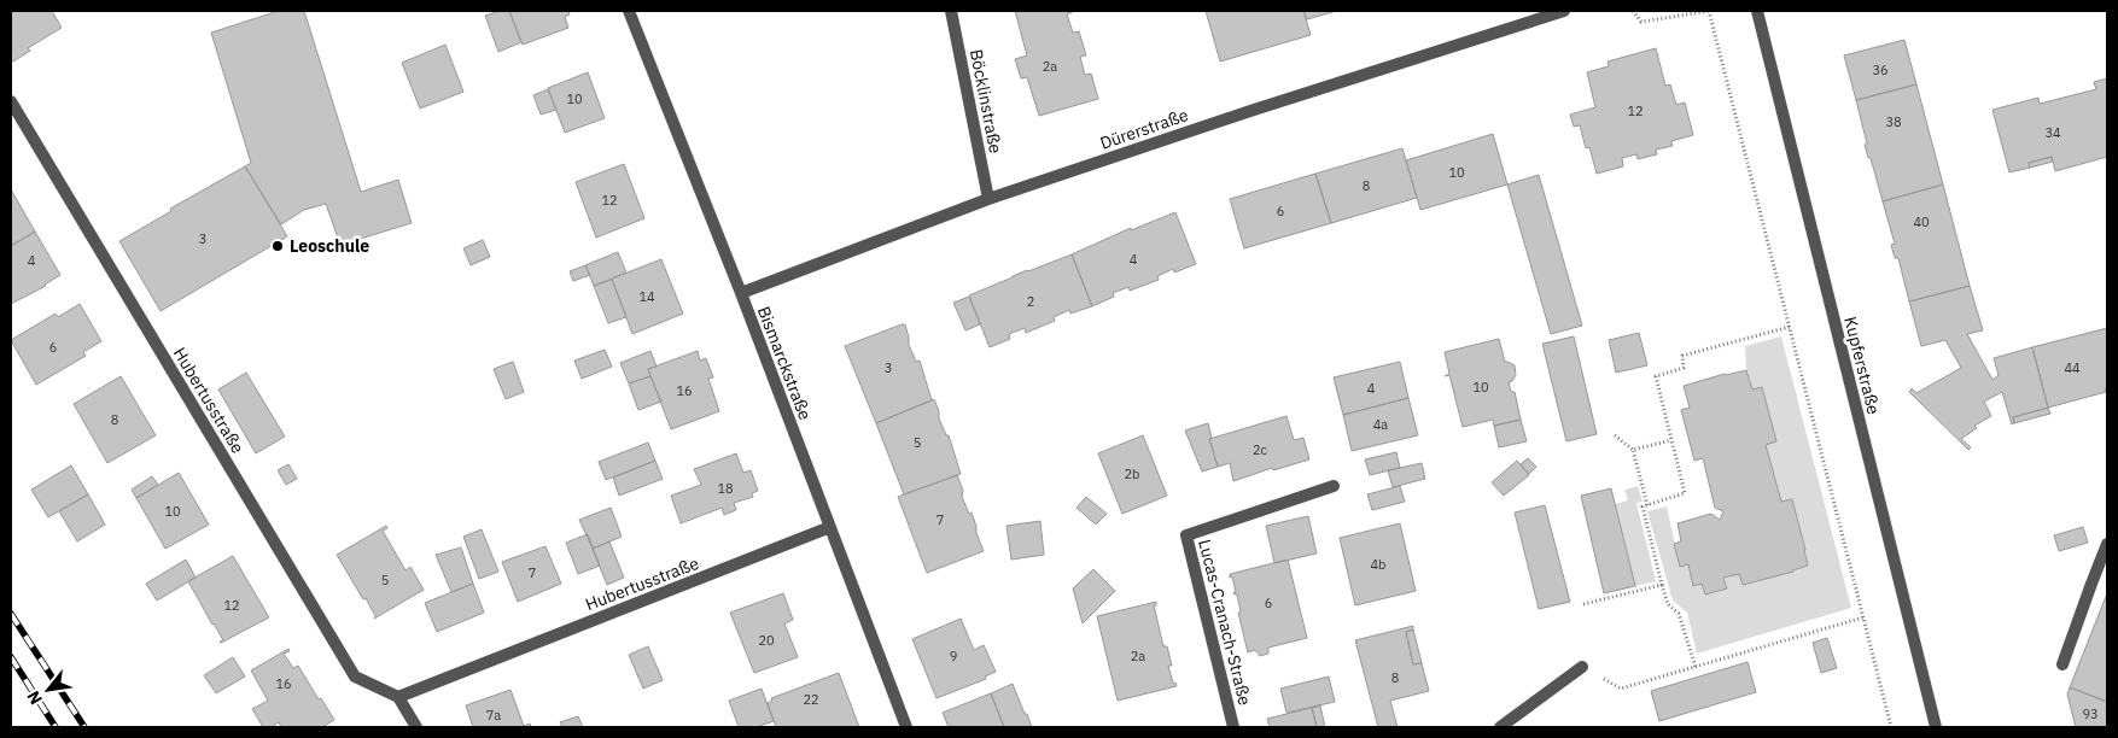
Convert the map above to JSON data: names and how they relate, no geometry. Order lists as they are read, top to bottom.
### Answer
{
  "streets": {
    "street": [
      "Böcklinstraße",
      "Dürerstraße",
      "Bismarckstraße",
      "Kupferstraße",
      "Hubertusstraße",
      "Lucas-Cranach-Straße"
    ]
  },
  "crossings": [
    ["Böcklinstraße", "Dürerstraße"],
    ["Dürerstraße", "Bismarckstraße"],
    ["Bismarckstraße", "Hubertusstraße"]
  ],
  "places": ["Leoschule"],
  "house_numbers": [
    "2a",
    "36",
    "10",
    "12",
    "38",
    "34",
    "10",
    "8",
    "12",
    "6",
    "40",
    "3",
    "4",
    "4",
    "14",
    "2",
    "6",
    "3",
    "44",
    "10",
    "4",
    "16",
    "8",
    "4a",
    "5",
    "2c",
    "2b",
    "18",
    "10",
    "7",
    "4b",
    "7",
    "5",
    "6",
    "12",
    "20",
    "9",
    "2a",
    "8",
    "16",
    "22",
    "93",
    "7a"
  ],
  "north": "bottom left"
}
